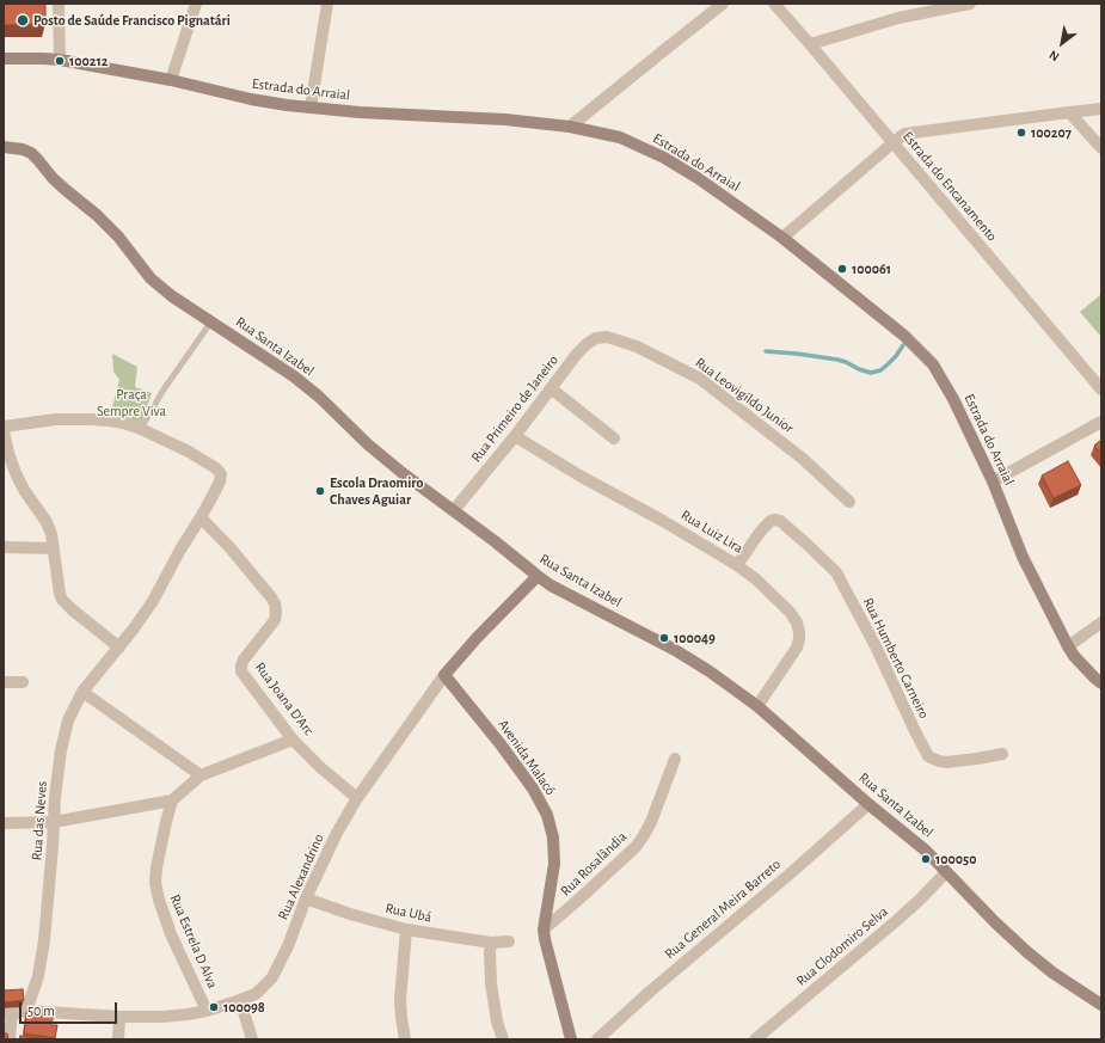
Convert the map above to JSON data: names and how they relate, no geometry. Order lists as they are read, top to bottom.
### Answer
{
  "streets": {
    "street": [
      "Estrada do Arraial",
      "Estrada do Encanamento",
      "Rua Santa Izabel",
      "Rua Leovigildo Junior",
      "Rua Primeiro de Janeiro",
      "Rua Luiz Lira",
      "Rua Humberto Carneiro",
      "Rua Joana D'Arc",
      "Avenida Malacó",
      "Rua das Neves",
      "Rua Rosalândia",
      "Rua Alexandrino",
      "Rua General Meira Barreto",
      "Rua Ubá",
      "Rua Estrela D Alva",
      "Rua Clodomiro Selva"
    ]
  },
  "crossings": [
    ["Rua Santa Izabel", "Rua Primeiro de Janeiro"],
    ["Rua Santa Izabel", "Rua Luiz Lira"],
    ["Rua Santa Izabel", "Rua Alexandrino"],
    ["Rua Santa Izabel", "Rua General Meira Barreto"],
    ["Rua Santa Izabel", "Rua Clodomiro Selva"],
    ["Rua Leovigildo Junior", "Rua Primeiro de Janeiro"],
    ["Rua Primeiro de Janeiro", "Rua Luiz Lira"],
    ["Rua Luiz Lira", "Rua Humberto Carneiro"],
    ["Rua Joana D'Arc", "Rua das Neves"],
    ["Rua Joana D'Arc", "Rua Alexandrino"],
    ["Avenida Malacó", "Rua Rosalândia"],
    ["Avenida Malacó", "Rua Alexandrino"],
    ["Rua das Neves", "Rua Alexandrino"],
    ["Rua Alexandrino", "Rua Ubá"],
    ["Rua Alexandrino", "Rua Estrela D Alva"]
  ],
  "parks": ["Praça Sempre Viva"],
  "places": [
    "Posto de Saúde Francisco Pignatári",
    "100212",
    "100207",
    "100061",
    "Escola Draomiro Chaves Aguiar",
    "100049",
    "100050",
    "100098"
  ],
  "scale_bar": "50 m",
  "north": "bottom left"
}
